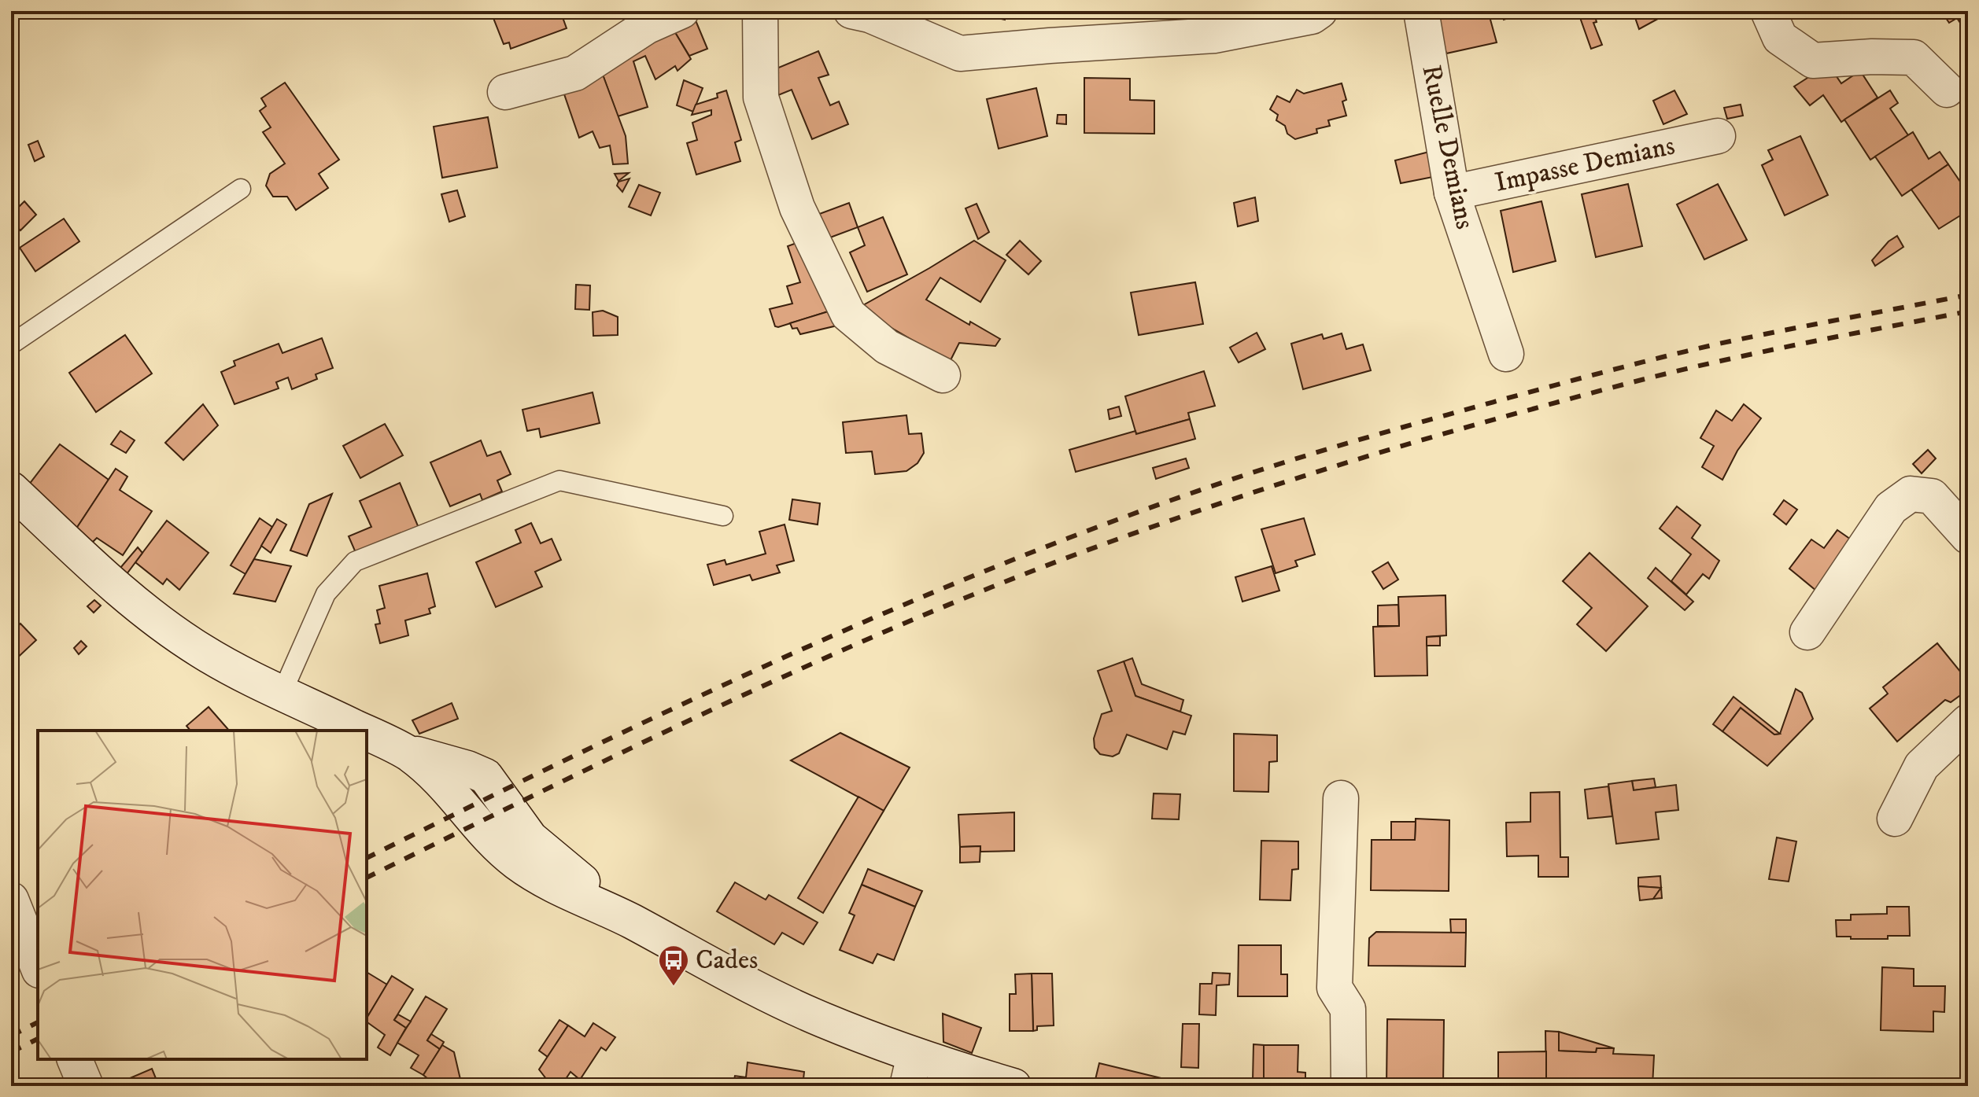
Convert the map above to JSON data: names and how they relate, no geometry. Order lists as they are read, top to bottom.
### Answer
{
  "streets": {
    "street": ["Ruelle Demians", "Impasse Demians"]
  },
  "crossings": [
    ["Ruelle Demians", "Impasse Demians"]
  ],
  "places": {
    "bus stop": ["Cades"]
  }
}
